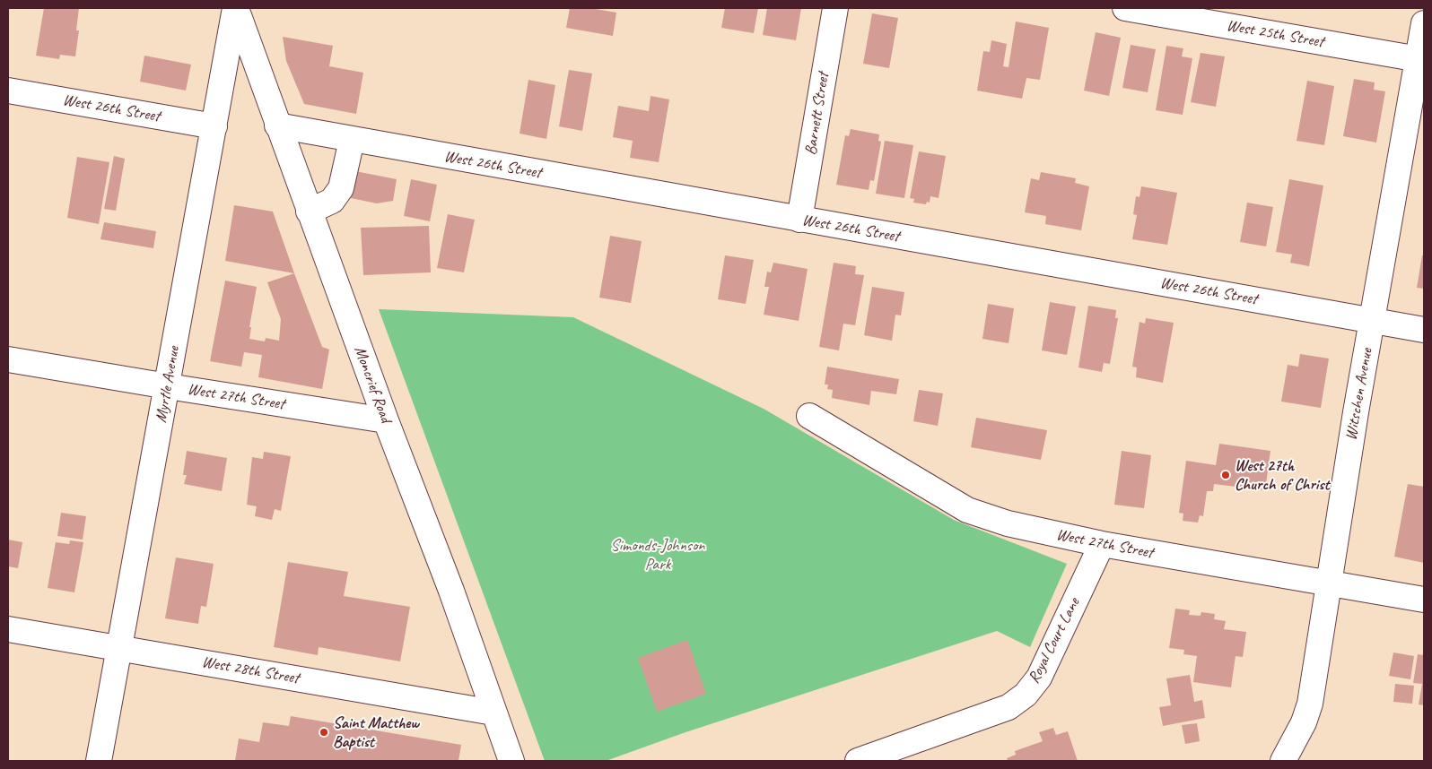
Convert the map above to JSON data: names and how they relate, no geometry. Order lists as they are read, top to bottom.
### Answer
{
  "streets": {
    "street": [
      "West 25th Street",
      "West 26th Street",
      "Barnett Street",
      "Myrtle Avenue",
      "Moncrief Road",
      "Witschen Avenue",
      "West 27th Street",
      "Royal Court Lane",
      "West 28th Street"
    ]
  },
  "crossings": [
    ["West 25th Street", "Witschen Avenue"],
    ["West 26th Street", "Barnett Street"],
    ["West 26th Street", "Myrtle Avenue"],
    ["West 26th Street", "Moncrief Road"],
    ["West 26th Street", "Witschen Avenue"],
    ["Myrtle Avenue", "Moncrief Road"],
    ["Myrtle Avenue", "West 27th Street"],
    ["Myrtle Avenue", "West 28th Street"],
    ["Moncrief Road", "West 27th Street"],
    ["Moncrief Road", "West 28th Street"],
    ["Witschen Avenue", "West 27th Street"],
    ["West 27th Street", "Royal Court Lane"]
  ],
  "parks": ["Simonds-Johnson Park"],
  "places": ["West 27th Church of Christ", "Saint Matthew Baptist"]
}
